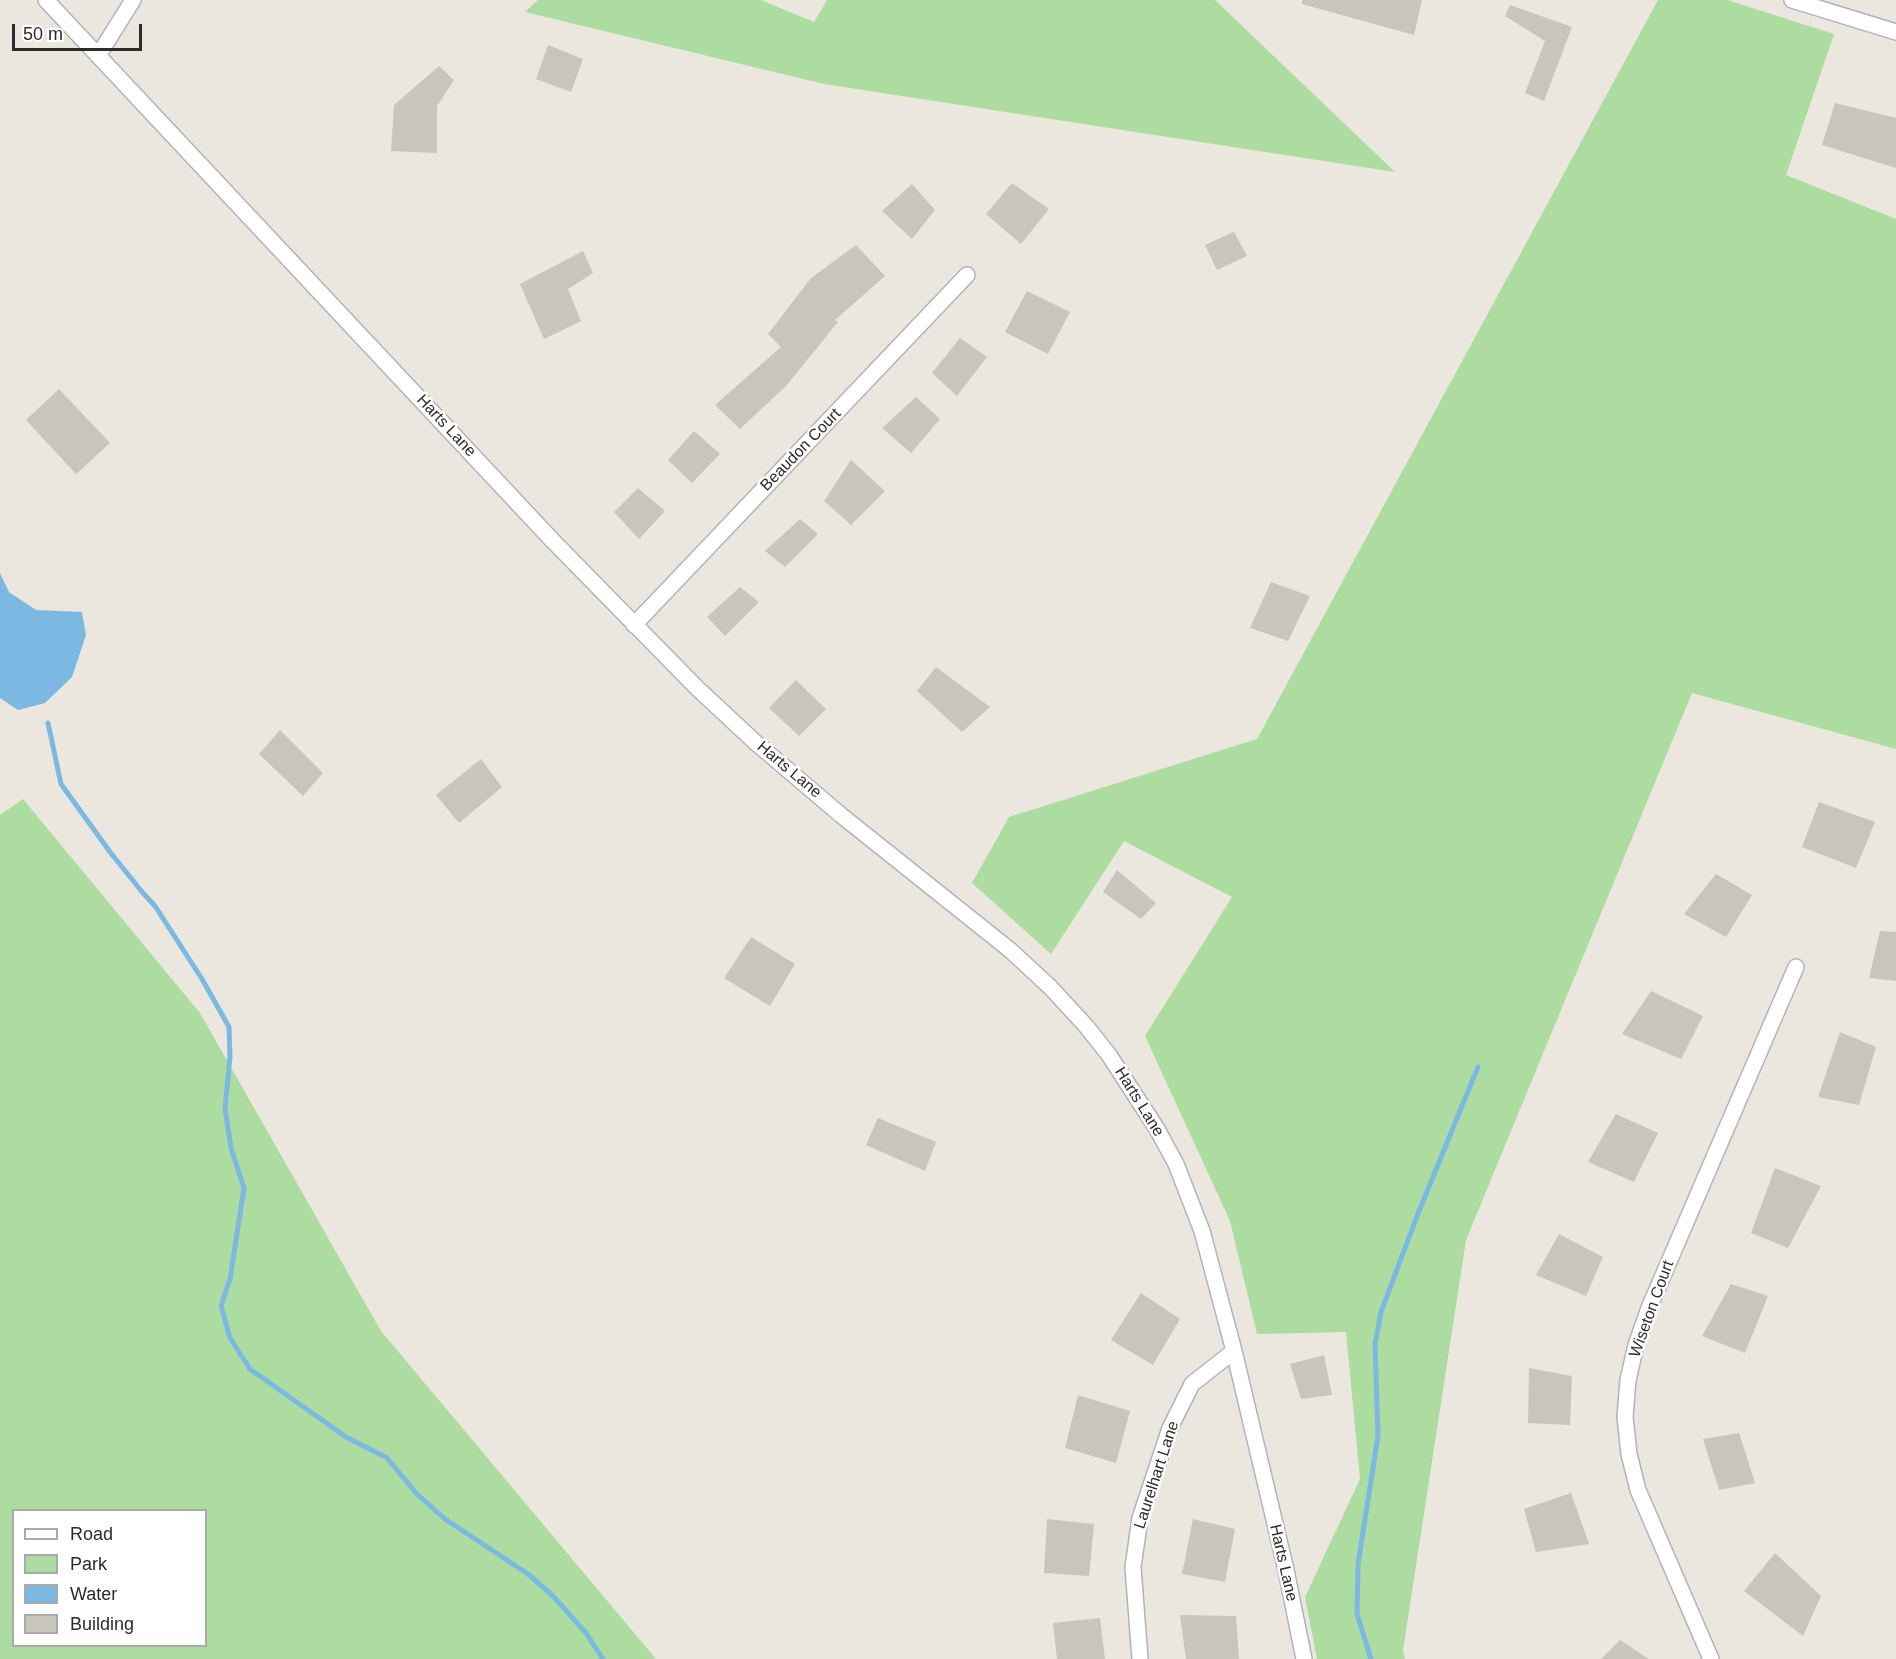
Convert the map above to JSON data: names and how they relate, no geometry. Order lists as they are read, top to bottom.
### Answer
{
  "streets": {
    "street": [
      "Harts Lane",
      "Beaudon Court",
      "Wiseton Court",
      "Laurelhart Lane"
    ]
  },
  "crossings": [
    ["Harts Lane", "Beaudon Court"],
    ["Harts Lane", "Laurelhart Lane"]
  ],
  "legend": [
    "Road",
    "Park",
    "Water",
    "Building"
  ],
  "scale_bar": "50 m"
}
